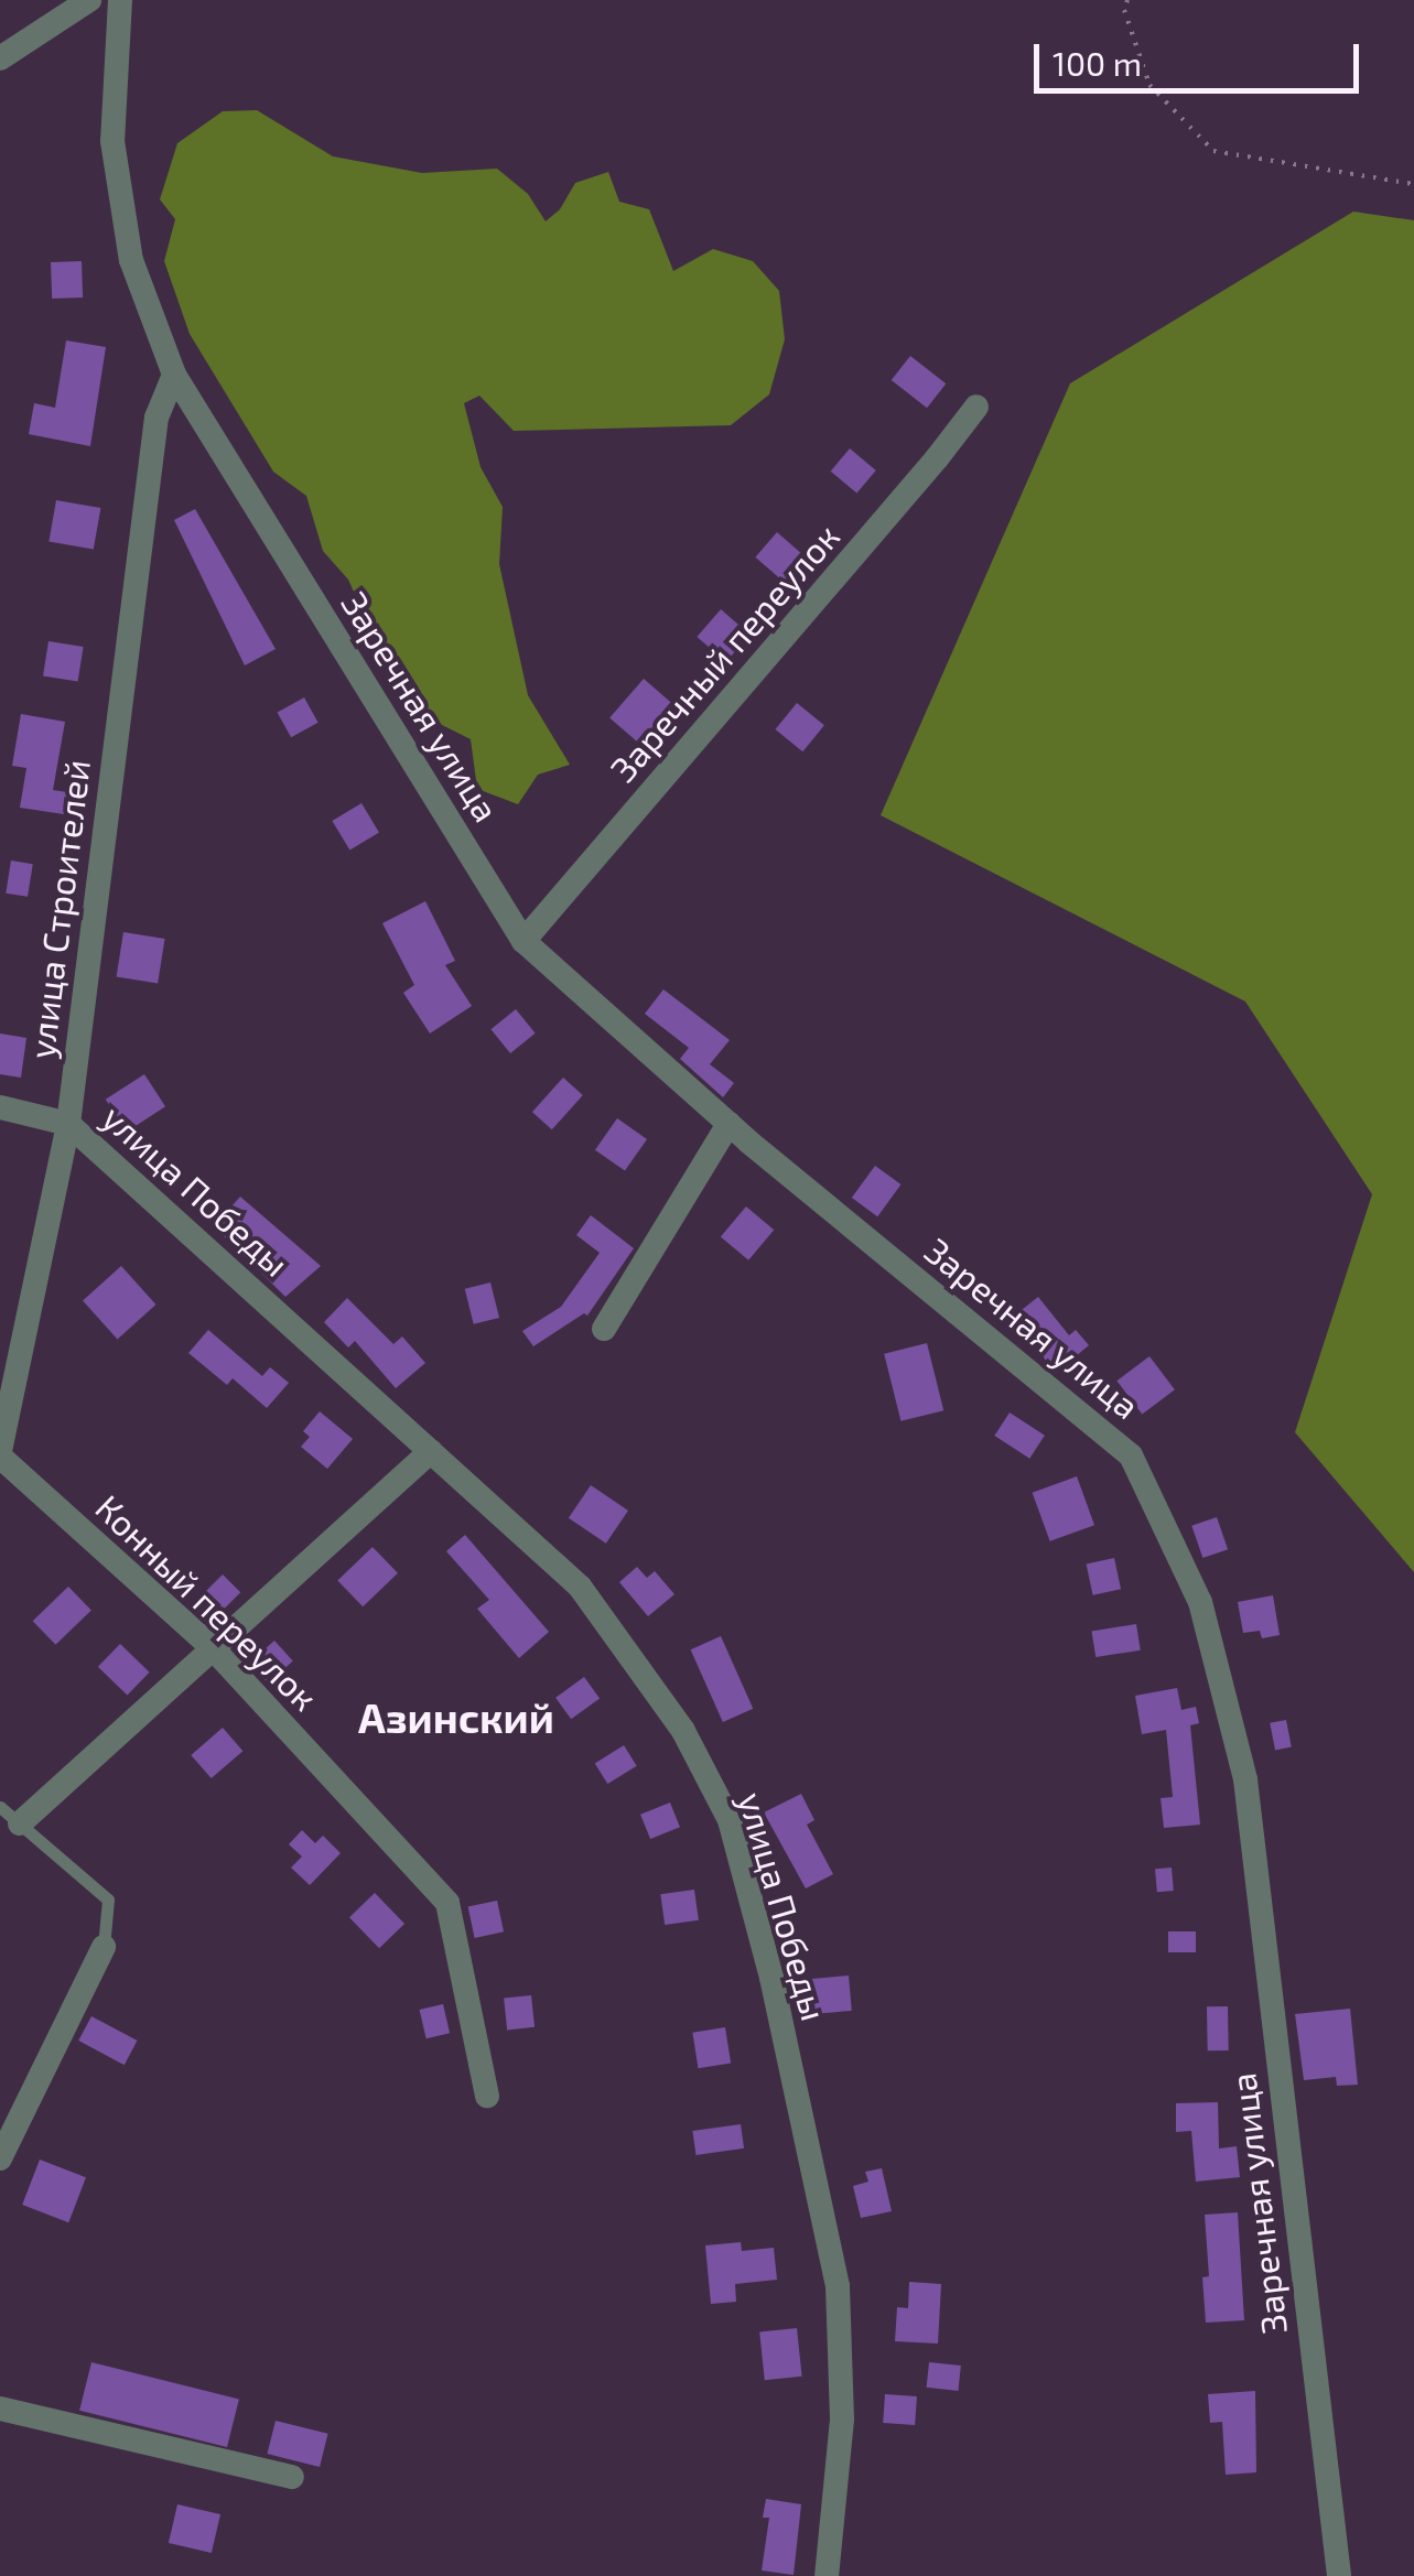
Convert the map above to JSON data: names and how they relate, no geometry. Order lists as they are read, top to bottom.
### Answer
{
  "streets": {
    "street": [
      "Заречный переулок",
      "Заречная улица",
      "улица Строителей",
      "улица Победы",
      "Конный переулок"
    ]
  },
  "crossings": [
    ["Заречный переулок", "Заречная улица"],
    ["Заречная улица", "улица Строителей"],
    ["улица Строителей", "улица Победы"],
    ["улица Строителей", "Конный переулок"]
  ],
  "districts": ["Азинский"],
  "scale_bar": "100 m"
}
